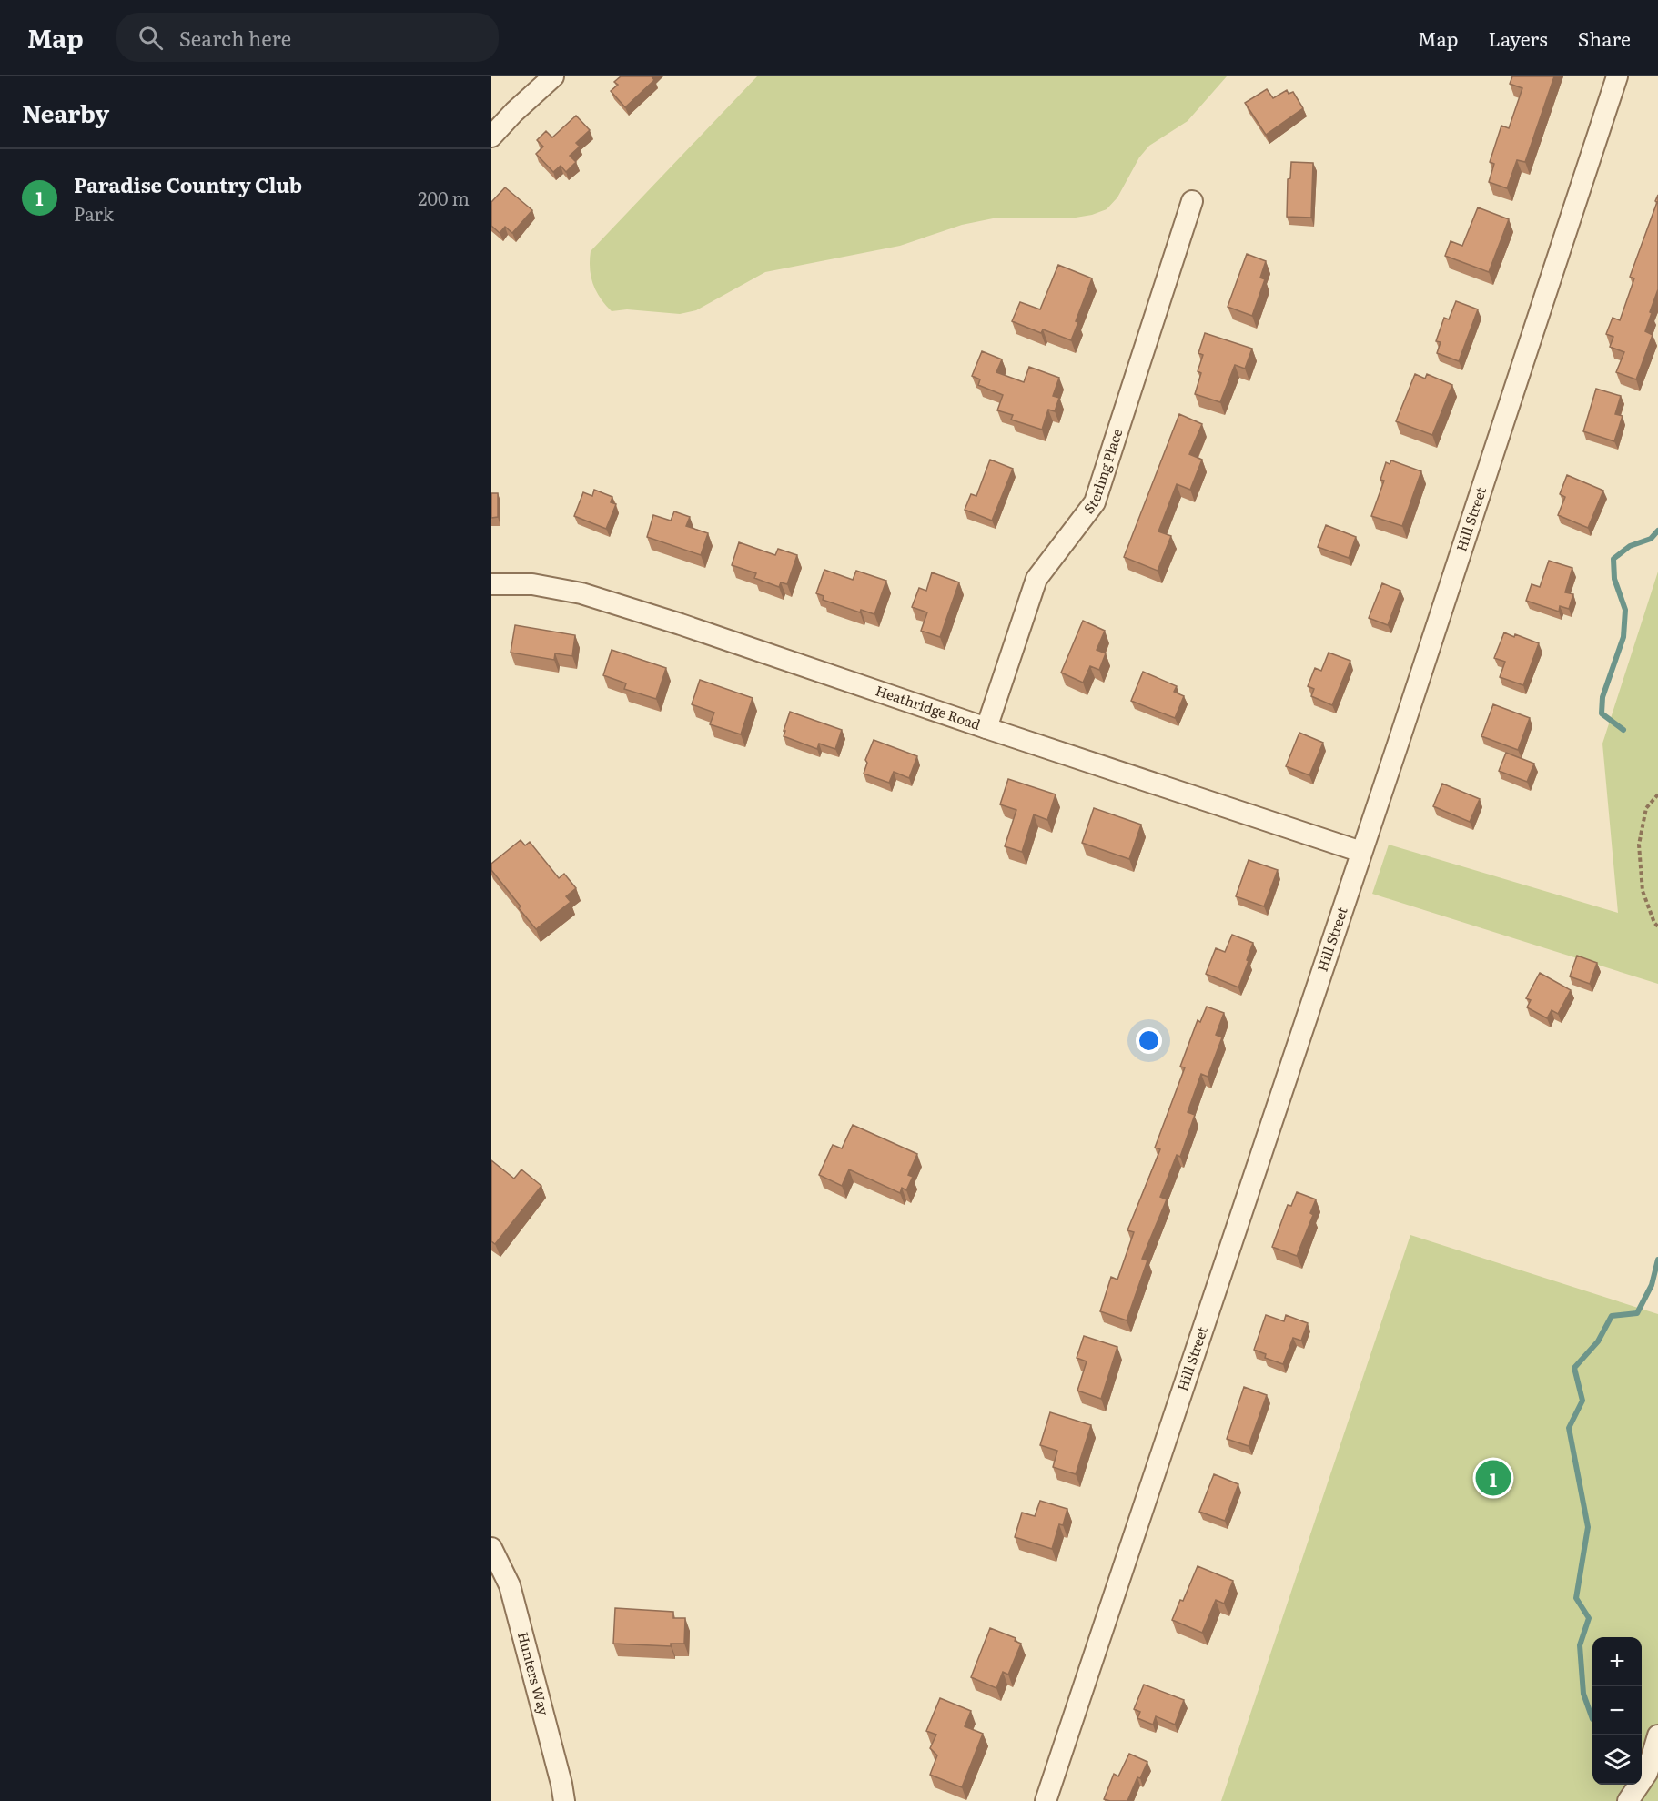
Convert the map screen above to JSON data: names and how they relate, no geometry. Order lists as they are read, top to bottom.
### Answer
{
  "streets": {
    "street": [
      "Sterling Place",
      "Hill Street",
      "Heathridge Road",
      "Hunters Way"
    ]
  },
  "crossings": [
    ["Sterling Place", "Heathridge Road"],
    ["Hill Street", "Heathridge Road"]
  ],
  "page": {
    "header": "Map",
    "search": "Search here",
    "nav": ["Map", "Layers", "Share"],
    "heading": "Nearby",
    "list": [
      {
        "mark": "1",
        "name": "Paradise Country Club",
        "note": "Park",
        "value": "200 m"
      }
    ],
    "pins": "1",
    "map_buttons": ["+", "−"]
  }
}
